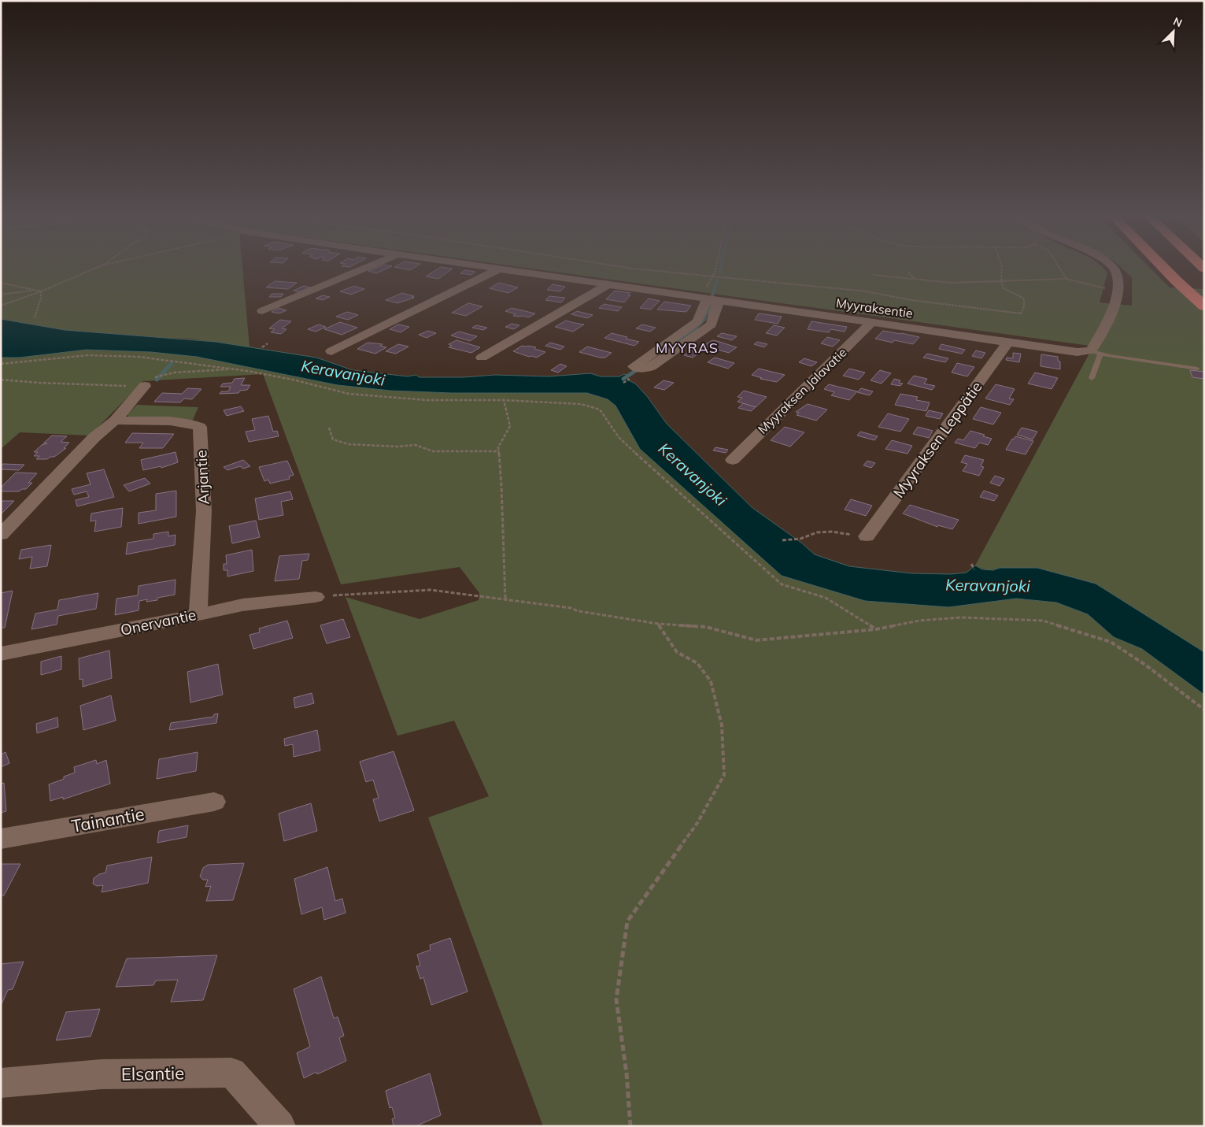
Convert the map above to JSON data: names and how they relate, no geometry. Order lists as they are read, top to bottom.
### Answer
{
  "streets": {
    "street": [
      "Myyraksentie",
      "Myyraksen Jalavatie",
      "Myyraksen Leppätie",
      "Arjantie",
      "Onervantie",
      "Tainantie",
      "Elsantie"
    ]
  },
  "crossings": [
    ["Myyraksentie", "Myyraksen Jalavatie"],
    ["Myyraksentie", "Myyraksen Leppätie"],
    ["Arjantie", "Onervantie"]
  ],
  "districts": ["MYYRAS"],
  "water": ["Keravanjoki"],
  "north": "top right"
}
